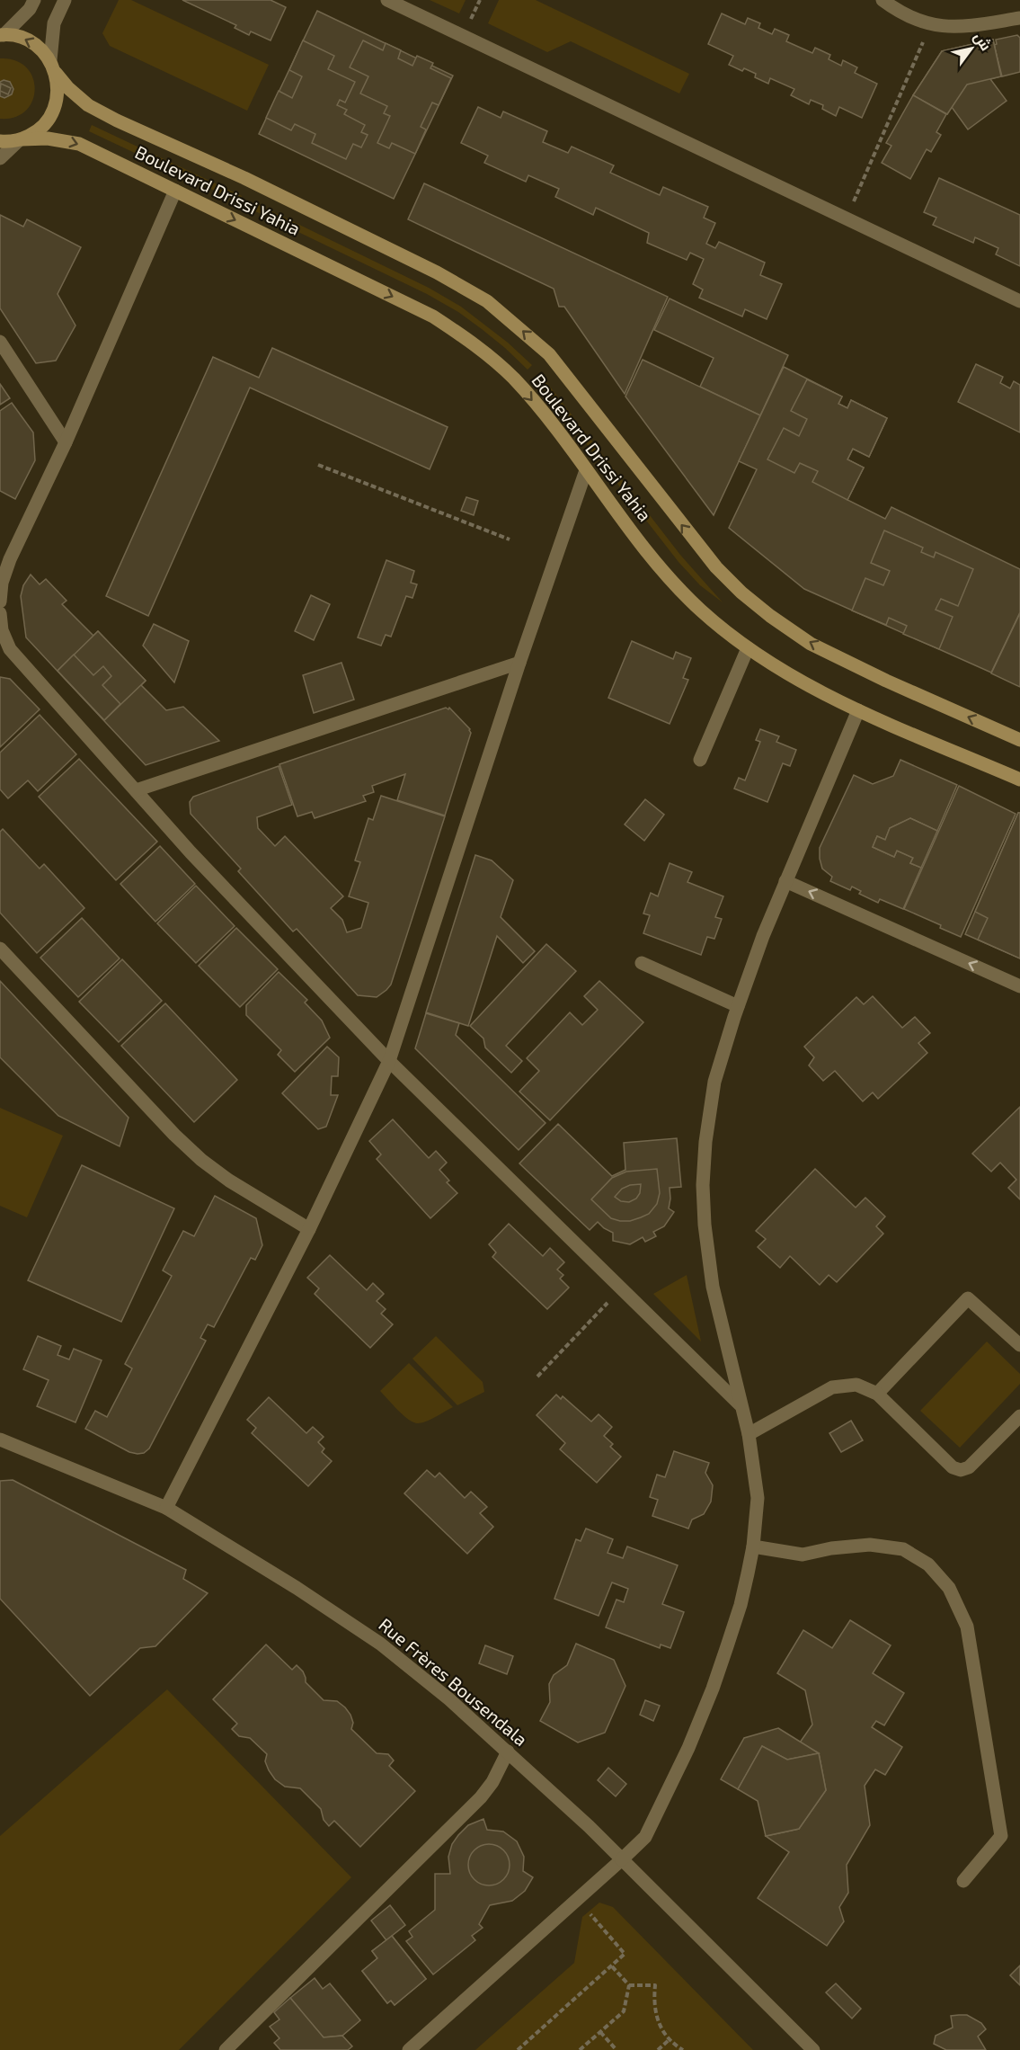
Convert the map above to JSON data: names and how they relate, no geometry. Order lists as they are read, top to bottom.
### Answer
{
  "streets": {
    "main road": ["Boulevard Drissi Yahia"],
    "street": ["Rue Frères Bousendala"]
  },
  "north": "top right"
}
